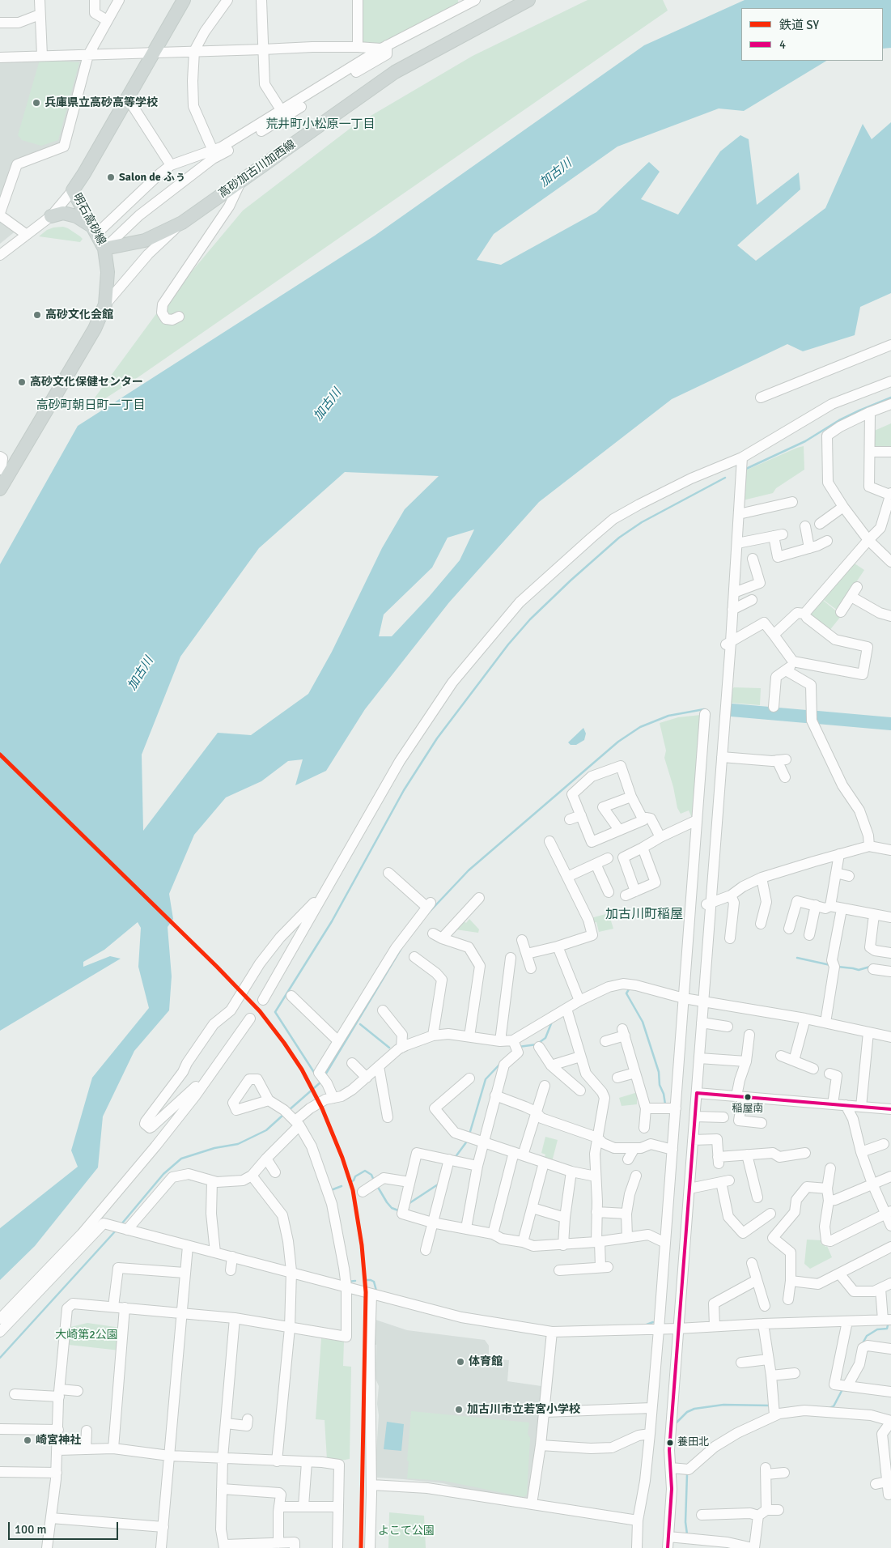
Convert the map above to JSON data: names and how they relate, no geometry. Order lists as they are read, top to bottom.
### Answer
{
  "streets": {
    "main road": ["高砂加古川加西線", "明石高砂線"]
  },
  "crossings": [
    ["高砂加古川加西線", "明石高砂線"]
  ],
  "districts": ["荒井町小松原一丁目", "高砂町朝日町一丁目", "加古川町稲屋"],
  "water": ["加古川"],
  "parks": ["大崎第2公園", "よこて公園"],
  "places": [
    "兵庫県立高砂高等学校",
    "Salon de ふぅ",
    "高砂文化会館",
    "高砂文化保健センター",
    "稲屋南",
    "体育館",
    "加古川市立若宮小学校",
    "崎宮神社",
    "養田北"
  ],
  "lines": ["rail line SY", "transit line 4"],
  "legend": ["鉄道 SY", "4"],
  "scale_bar": "100 m"
}
